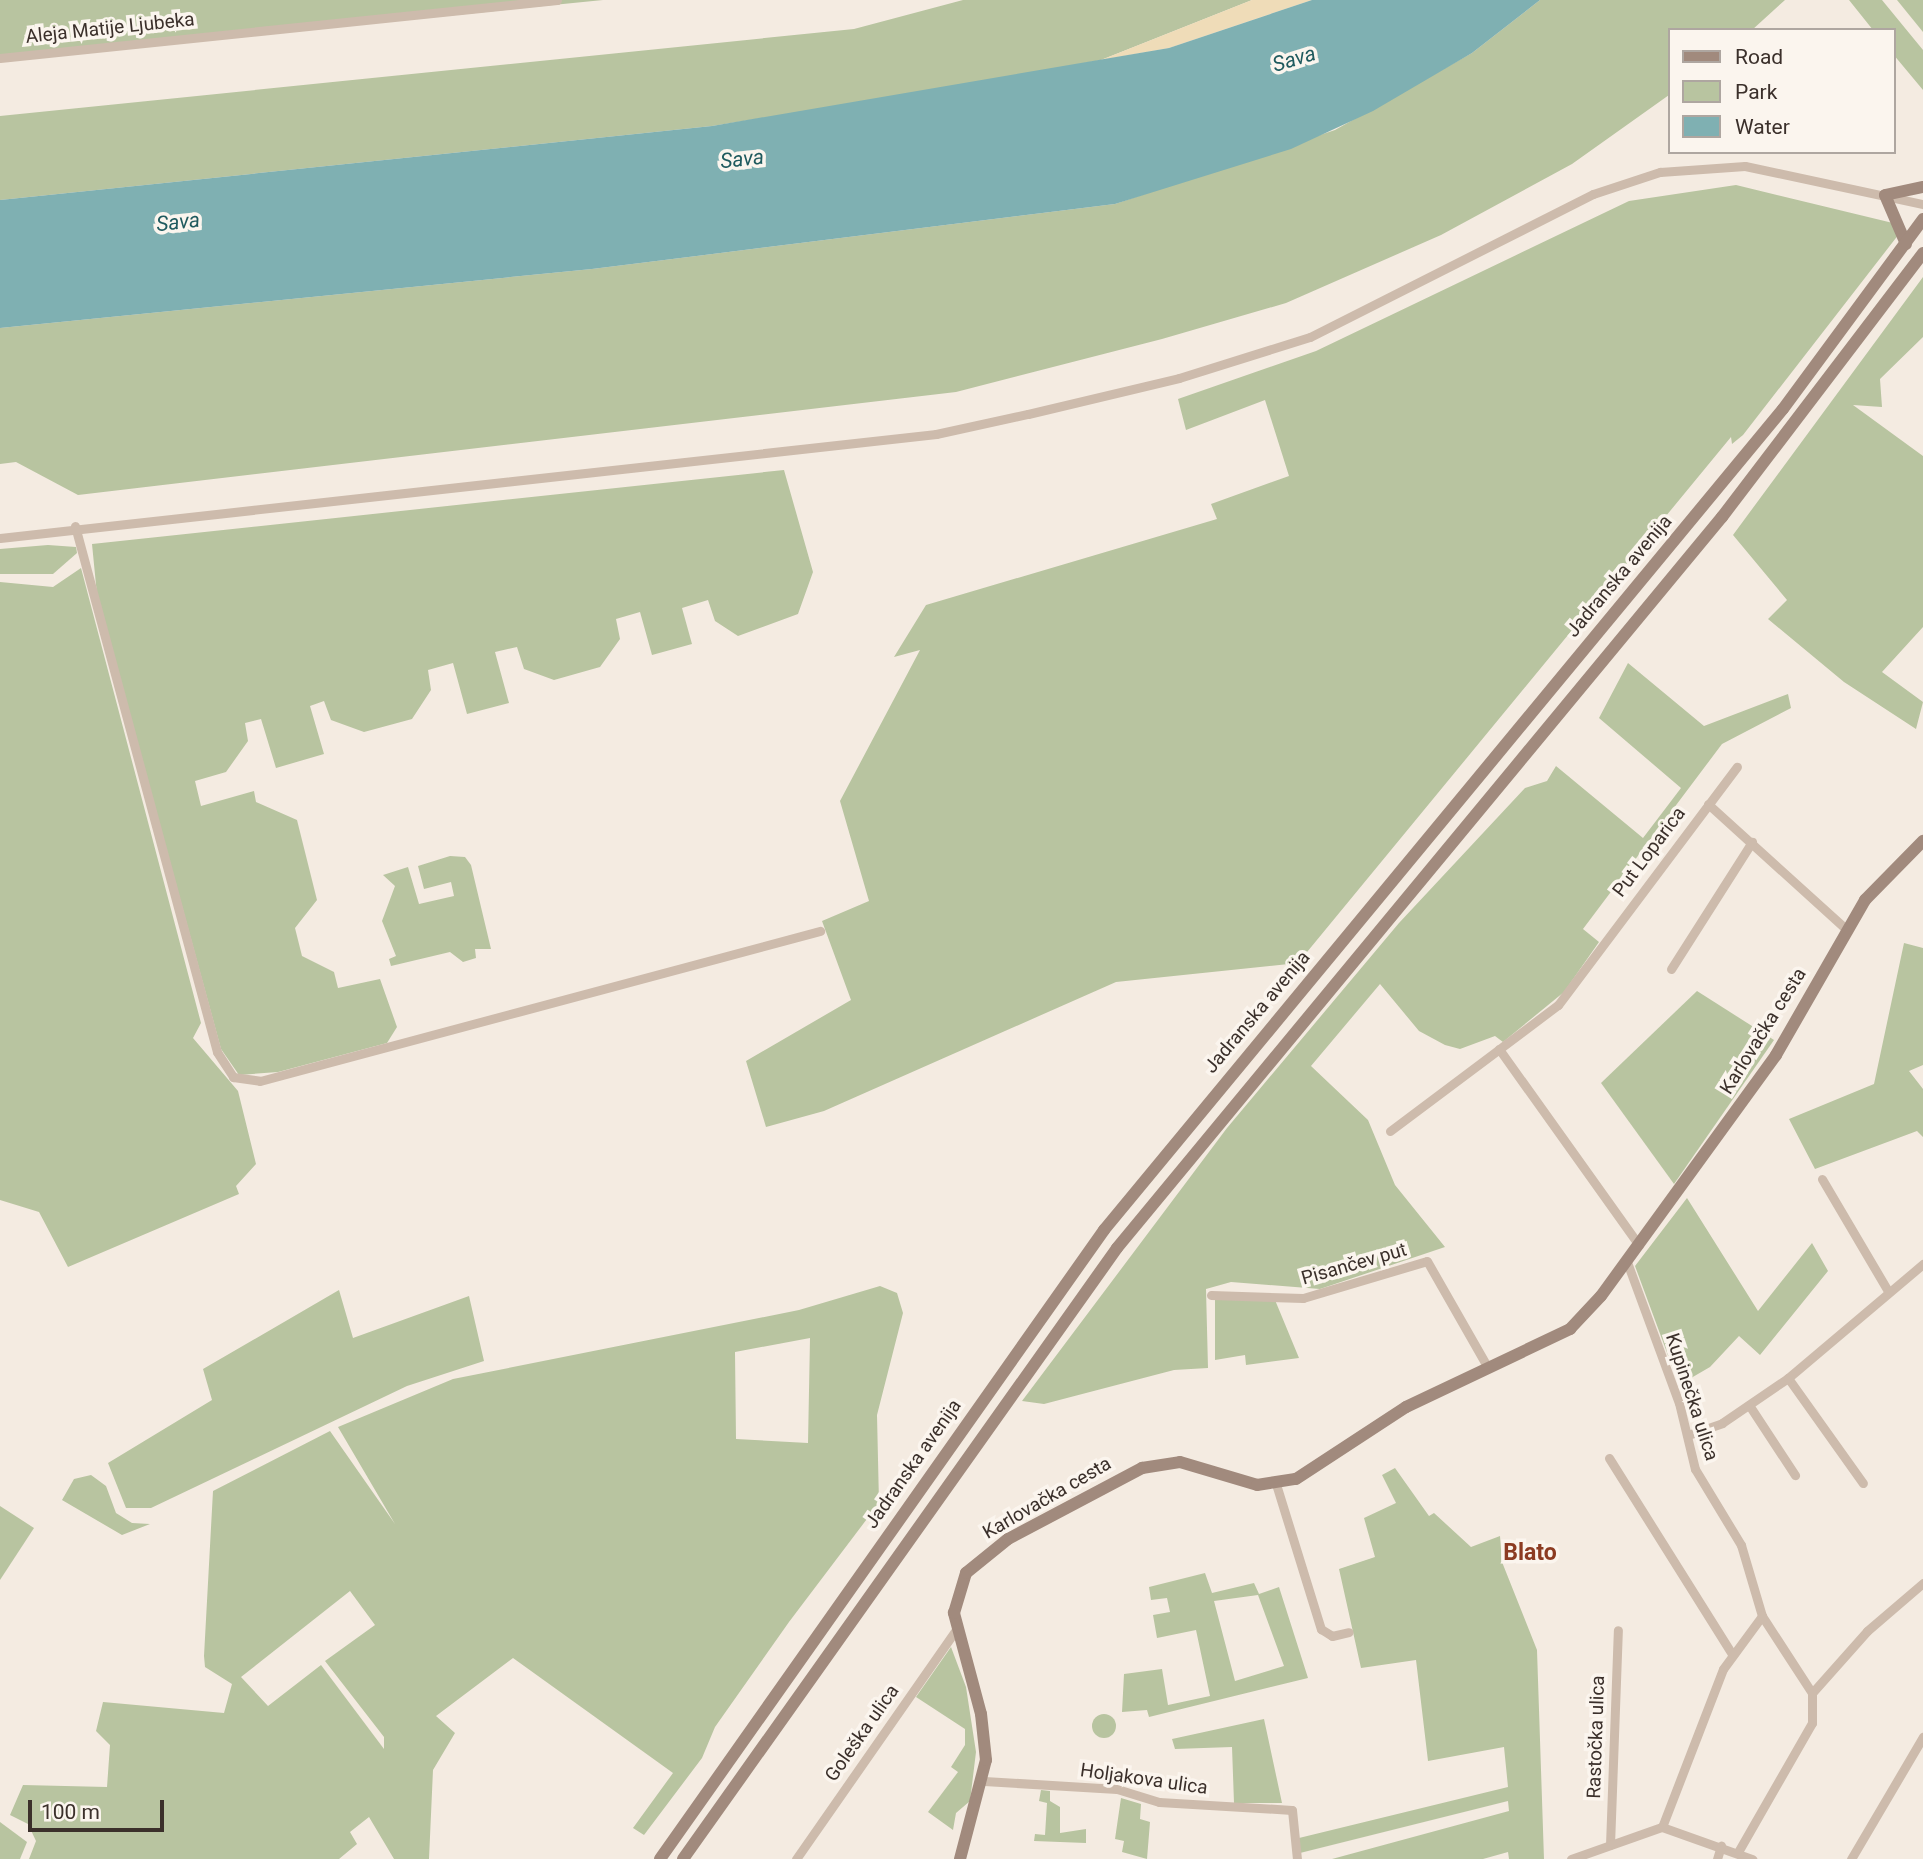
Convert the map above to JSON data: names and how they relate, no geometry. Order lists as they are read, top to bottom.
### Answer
{
  "streets": {
    "main road": ["Jadranska avenija", "Karlovačka cesta"],
    "street": [
      "Aleja Matije Ljubeka",
      "Put Loparica",
      "Pisančev put",
      "Kupinečka ulica",
      "Goleška ulica",
      "Rastočka ulica",
      "Holjakova ulica"
    ]
  },
  "crossings": [
    ["Put Loparica", "Karlovačka cesta"],
    ["Karlovačka cesta", "Pisančev put"],
    ["Karlovačka cesta", "Kupinečka ulica"],
    ["Karlovačka cesta", "Goleška ulica"],
    ["Karlovačka cesta", "Holjakova ulica"]
  ],
  "districts": ["Blato"],
  "water": ["Sava"],
  "legend": ["Road", "Park", "Water"],
  "scale_bar": "100 m"
}
